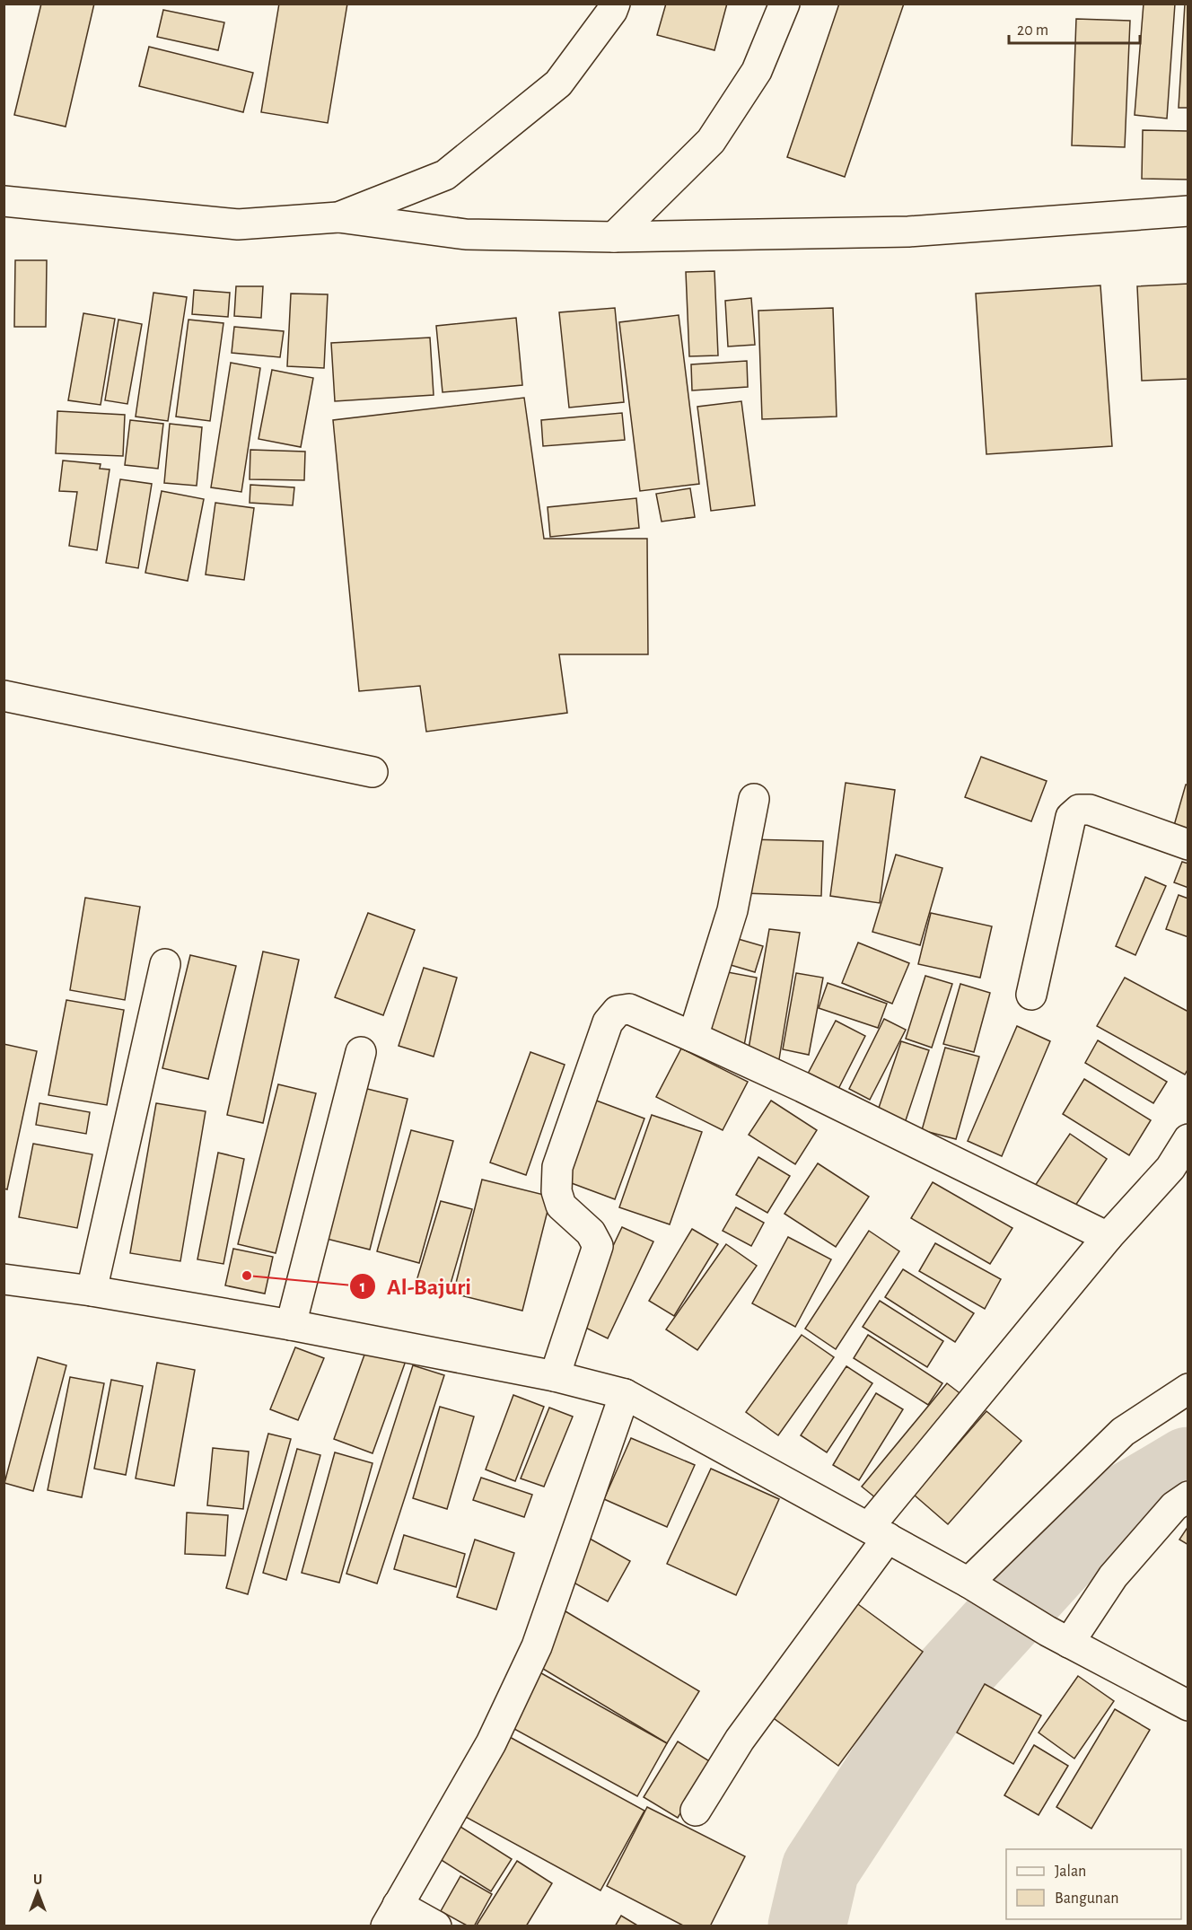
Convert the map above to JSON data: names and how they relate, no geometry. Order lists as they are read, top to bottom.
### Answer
{
  "places": ["Al-Bajuri"],
  "legend": ["Jalan", "Bangunan"],
  "scale_bar": "20 m",
  "north": "top"
}
